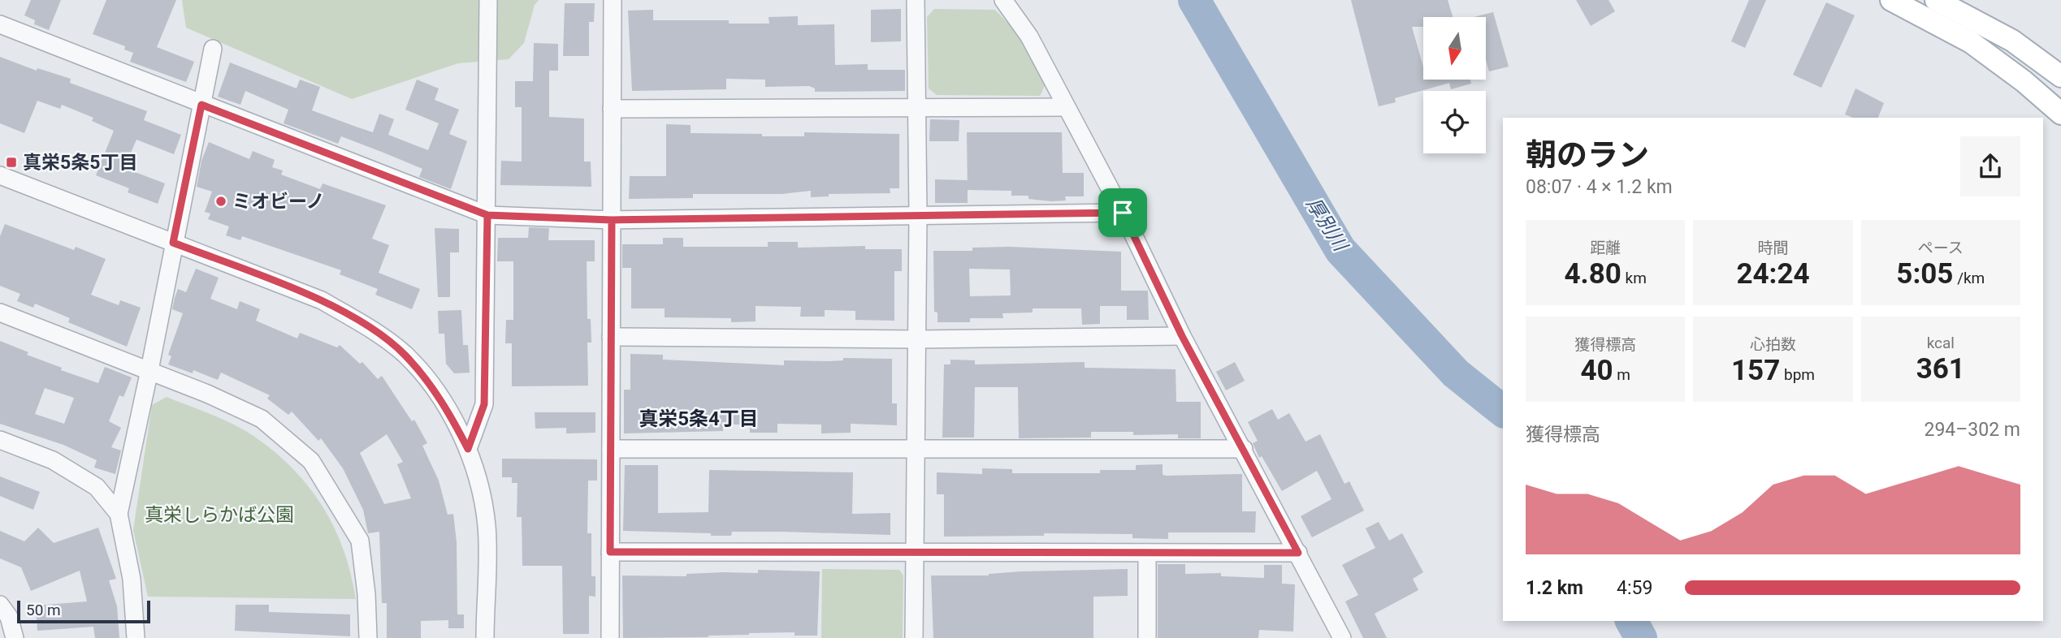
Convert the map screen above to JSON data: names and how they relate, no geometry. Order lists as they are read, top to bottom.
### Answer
{
  "districts": ["真栄5条4丁目"],
  "water": ["厚別川"],
  "parks": ["真栄しらかば公園"],
  "places": {
    "transit": ["真栄5条5丁目"],
    "other": ["ミオビーノ"]
  },
  "scale_bar": "50 m",
  "north": "bottom",
  "page": {
    "heading": ["朝のラン", "08:07 · 4 × 1.2 km"],
    "stats": [
      ["距離", "4.80 km"],
      ["時間", "24:24"],
      ["ペース", "5:05 /km"],
      ["獲得標高", "40 m"],
      ["心拍数", "157 bpm"],
      ["kcal", "361"]
    ],
    "chart": ["獲得標高", "294–302 m"],
    "list": [
      {
        "name": "1.2 km",
        "note": "4:59"
      }
    ],
    "scale": "50 m"
  }
}
